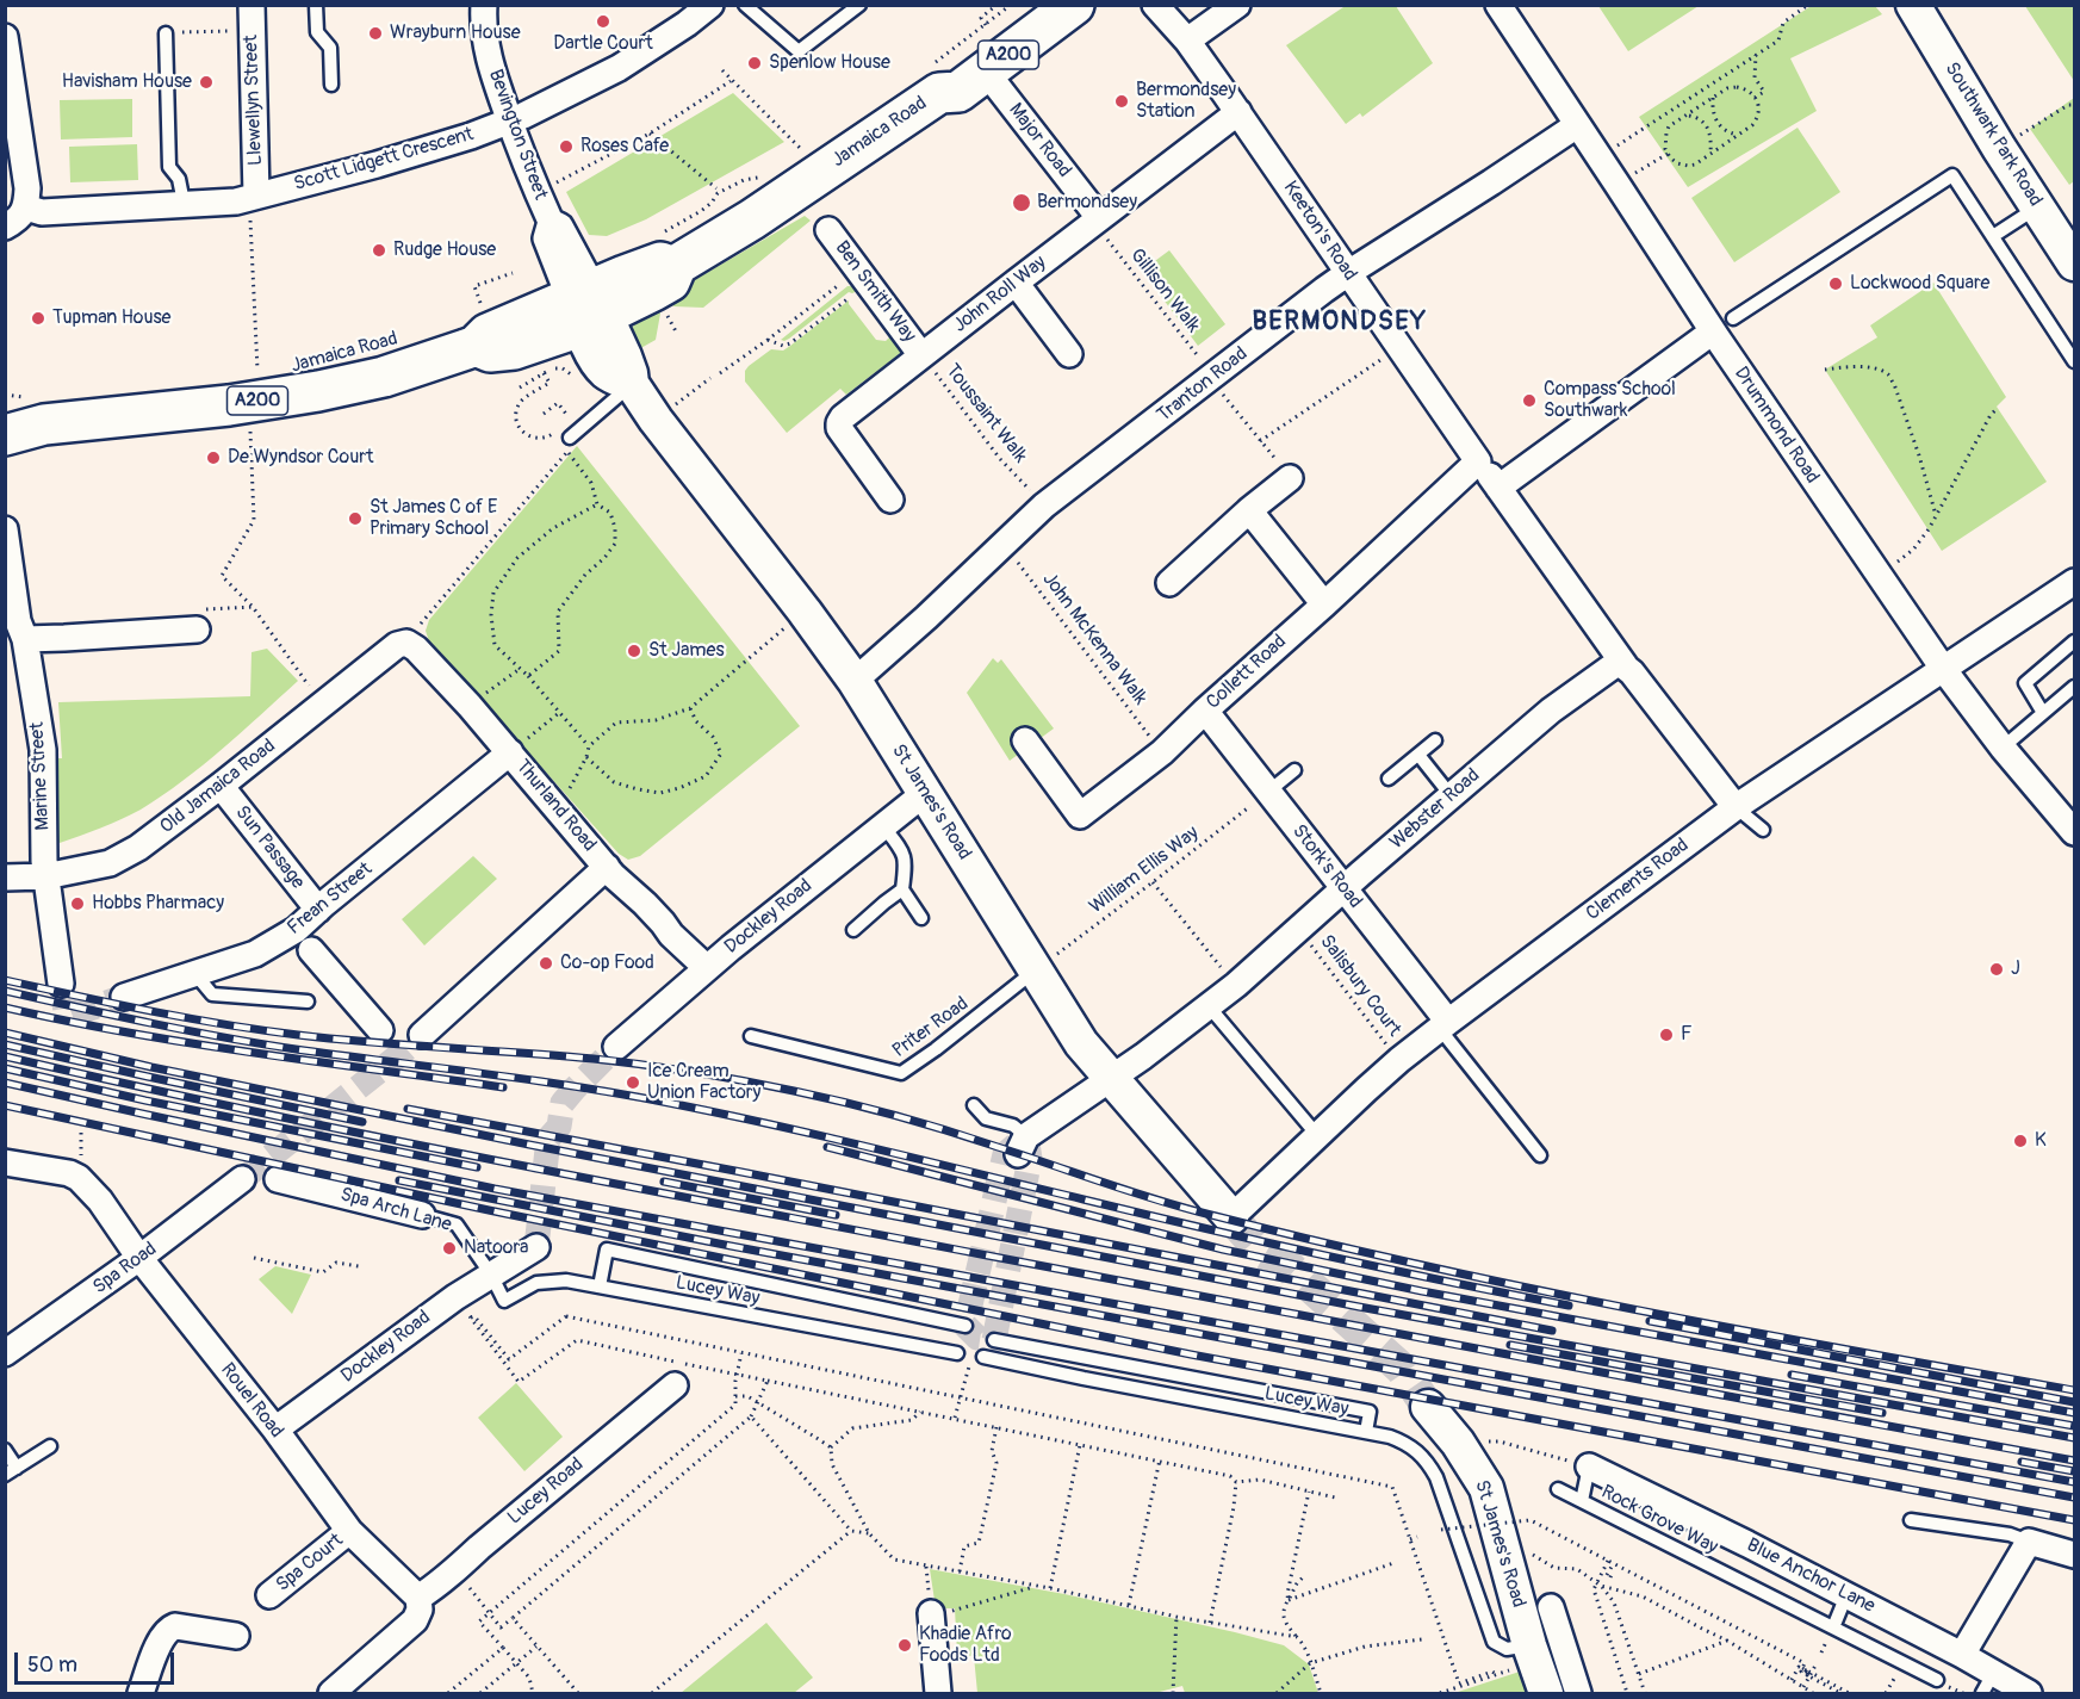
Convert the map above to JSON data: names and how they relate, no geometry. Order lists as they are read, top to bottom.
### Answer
{
  "streets": {
    "main road": ["A200", "Jamaica Road"],
    "street": [
      "Llewellyn Street",
      "Bevington Street",
      "Southwark Park Road",
      "Major Road",
      "Scott Lidgett Crescent",
      "Keeton's Road",
      "Ben Smith Way",
      "John Roll Way",
      "Tranton Road",
      "Drummond Road",
      "Collett Road",
      "Marine Street",
      "Old Jamaica Road",
      "St James's Road",
      "Thurland Road",
      "Webster Road",
      "Sun Passage",
      "Stork's Road",
      "Clements Road",
      "Frean Street",
      "Dockley Road",
      "Spa Arch Lane",
      "Spa Road",
      "Rouel Road",
      "Lucey Road",
      "Spa Court",
      "Blue Anchor Lane"
    ],
    "lane": ["Priter Road", "Lucey Way", "Rock Grove Way"],
    "path": [
      "Gillison Walk",
      "Toussaint Walk",
      "John McKenna Walk",
      "William Ellis Way",
      "Salisbury Court"
    ]
  },
  "crossings": [
    ["Llewellyn Street", "Scott Lidgett Crescent"],
    ["Jamaica Road", "Bevington Street"],
    ["Jamaica Road", "Major Road"],
    ["Jamaica Road", "St James's Road"],
    ["Bevington Street", "Scott Lidgett Crescent"],
    ["Bevington Street", "St James's Road"],
    ["Major Road", "Gillison Walk"],
    ["Major Road", "John Roll Way"],
    ["Keeton's Road", "John Roll Way"],
    ["Keeton's Road", "Tranton Road"],
    ["Keeton's Road", "Collett Road"],
    ["Keeton's Road", "Webster Road"],
    ["Gillison Walk", "John Roll Way"],
    ["Gillison Walk", "Tranton Road"],
    ["Ben Smith Way", "John Roll Way"],
    ["Ben Smith Way", "Toussaint Walk"],
    ["John Roll Way", "Toussaint Walk"],
    ["Tranton Road", "Drummond Road"],
    ["Tranton Road", "John McKenna Walk"],
    ["Tranton Road", "St James's Road"],
    ["Drummond Road", "Collett Road"],
    ["Drummond Road", "Clements Road"],
    ["John McKenna Walk", "Collett Road"],
    ["Collett Road", "Stork's Road"],
    ["Marine Street", "Old Jamaica Road"],
    ["Old Jamaica Road", "Thurland Road"],
    ["Old Jamaica Road", "Sun Passage"],
    ["St James's Road", "Webster Road"],
    ["St James's Road", "William Ellis Way"],
    ["St James's Road", "Clements Road"],
    ["St James's Road", "Dockley Road"],
    ["St James's Road", "Priter Road"],
    ["St James's Road", "Lucey Way"],
    ["Thurland Road", "Frean Street"],
    ["Thurland Road", "Dockley Road"],
    ["Webster Road", "Stork's Road"],
    ["Webster Road", "Salisbury Court"],
    ["Sun Passage", "Frean Street"],
    ["Stork's Road", "William Ellis Way"],
    ["Stork's Road", "Clements Road"],
    ["William Ellis Way", "Priter Road"],
    ["Clements Road", "Salisbury Court"],
    ["Dockley Road", "Spa Arch Lane"],
    ["Dockley Road", "Lucey Way"],
    ["Dockley Road", "Rouel Road"],
    ["Spa Arch Lane", "Lucey Way"],
    ["Spa Road", "Rouel Road"],
    ["Rouel Road", "Lucey Road"],
    ["Rouel Road", "Spa Court"]
  ],
  "districts": ["BERMONDSEY"],
  "places": [
    "Dartle Court",
    "Wrayburn House",
    "Spenlow House",
    "Havisham House",
    "Bermondsey Station",
    "Roses Cafe",
    "Bermondsey",
    "Rudge House",
    "Lockwood Square",
    "Tupman House",
    "Compass School Southwark",
    "De Wyndsor Court",
    "St James C of E Primary School",
    "St James",
    "Hobbs Pharmacy",
    "Co-op Food",
    "J",
    "F",
    "Ice Cream Union Factory",
    "K",
    "Natoora",
    "Khadie Afro Foods Ltd"
  ],
  "scale_bar": "50 m"
}
